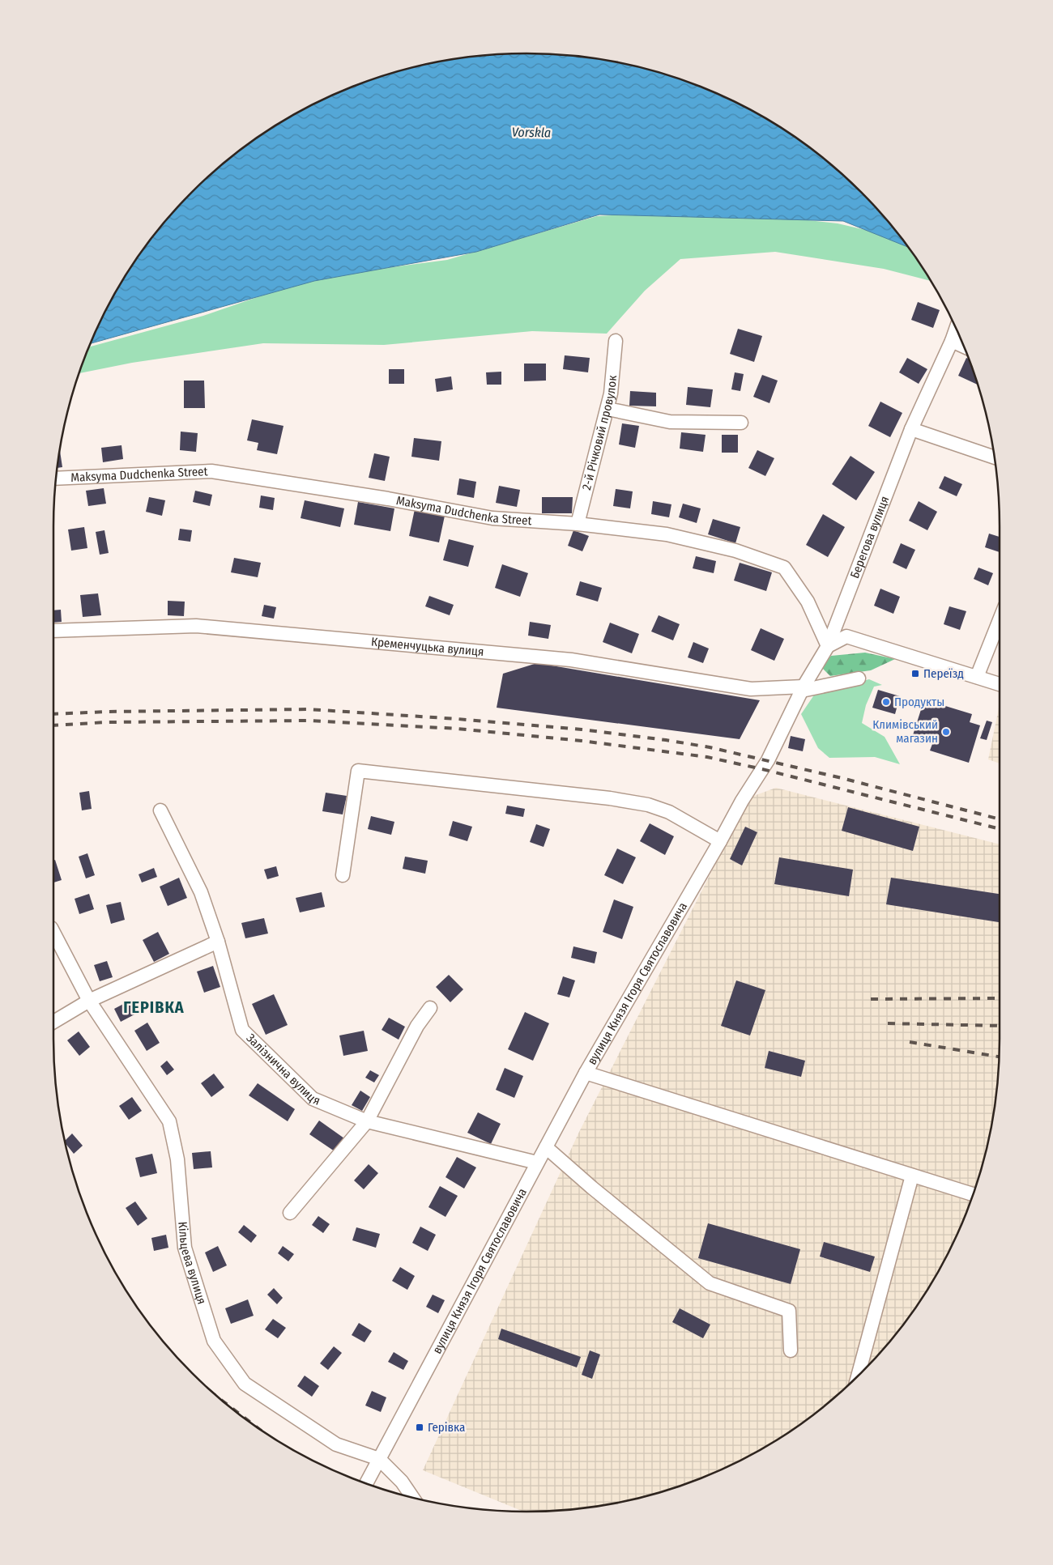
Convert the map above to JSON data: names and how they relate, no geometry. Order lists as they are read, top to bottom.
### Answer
{
  "streets": {
    "street": [
      "2-й Річковий провулок",
      "Maksyma Dudchenka Street",
      "Берегова вулиця",
      "Кременчуцька вулиця",
      "вулиця Князя Ігоря Святославовича",
      "Залізнична вулиця",
      "Кільцева вулиця"
    ]
  },
  "crossings": [
    ["2-й Річковий провулок", "Maksyma Dudchenka Street"],
    ["Maksyma Dudchenka Street", "Берегова вулиця"],
    ["Maksyma Dudchenka Street", "вулиця Князя Ігоря Святославовича"],
    ["Берегова вулиця", "вулиця Князя Ігоря Святославовича"],
    ["Кременчуцька вулиця", "вулиця Князя Ігоря Святославовича"],
    ["вулиця Князя Ігоря Святославовича", "Залізнична вулиця"],
    ["вулиця Князя Ігоря Святославовича", "Кільцева вулиця"]
  ],
  "districts": ["ГЕРІВКА"],
  "water": ["Vorskla"],
  "places": {
    "transit": ["Переїзд", "Герівка"],
    "other": ["Продукты", "Климівський магазин"]
  }
}
